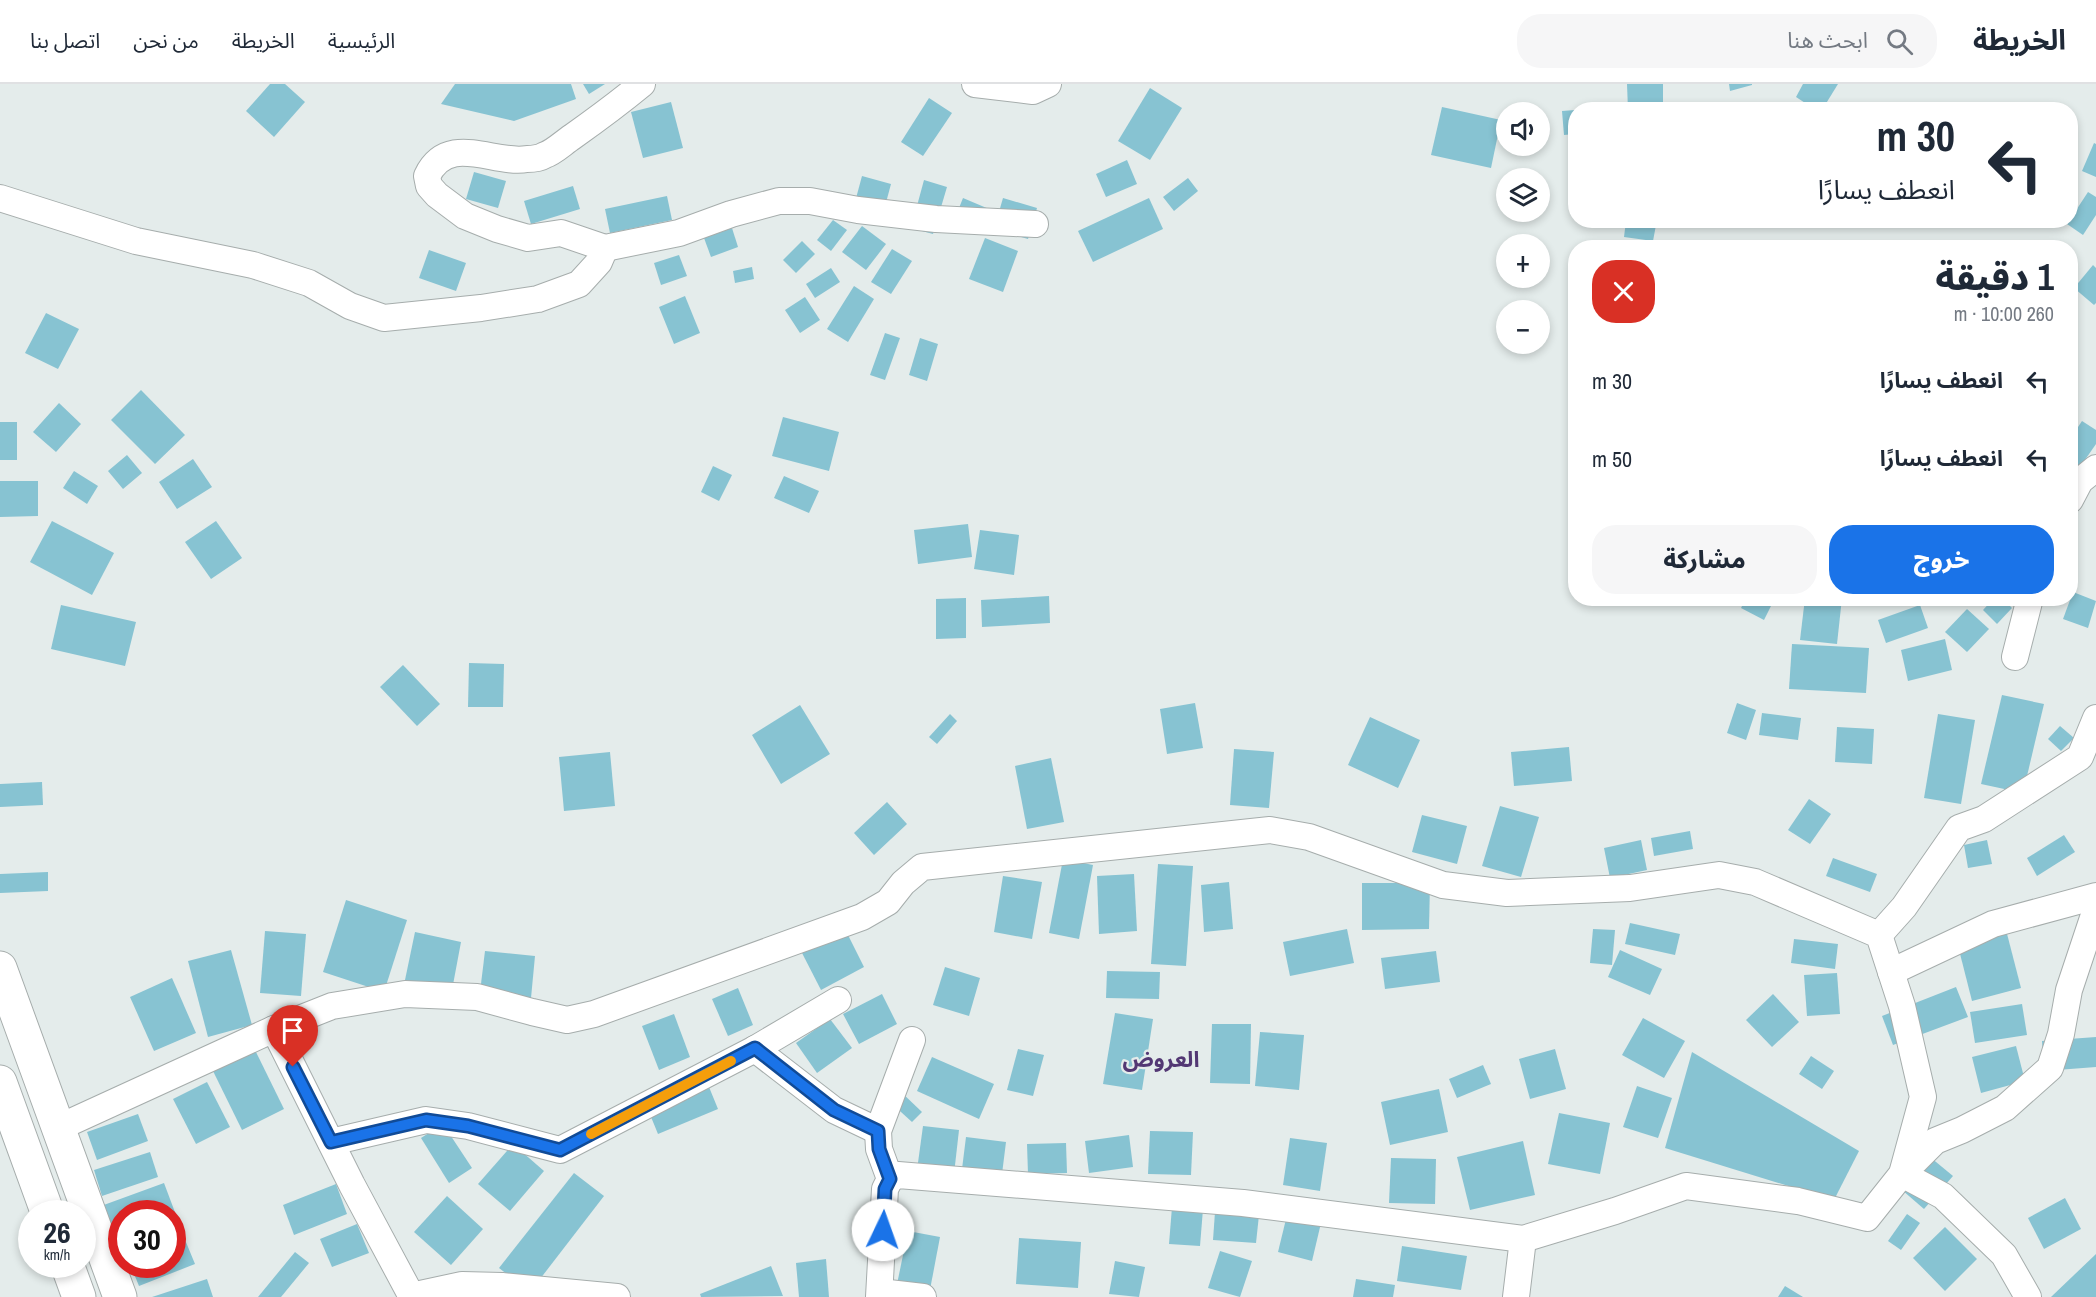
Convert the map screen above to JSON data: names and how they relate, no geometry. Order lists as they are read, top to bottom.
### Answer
{
  "districts": ["العروض"],
  "page": {
    "header": "الخريطة",
    "search": "ابحث هنا",
    "nav": [
      "الرئيسية",
      "الخريطة",
      "من نحن",
      "اتصل بنا"
    ],
    "map_buttons": ["+", "−"],
    "turn": ["30 m", "انعطف يسارًا"],
    "heading": ["1 دقيقة", "260 m · 10:00"],
    "list": [
      {
        "name": "انعطف يسارًا",
        "value": "30 m"
      },
      {
        "name": "انعطف يسارًا",
        "value": "50 m"
      }
    ],
    "buttons": ["خروج", "مشاركة"],
    "speed": "26 km/h",
    "limit": "30"
  }
}
